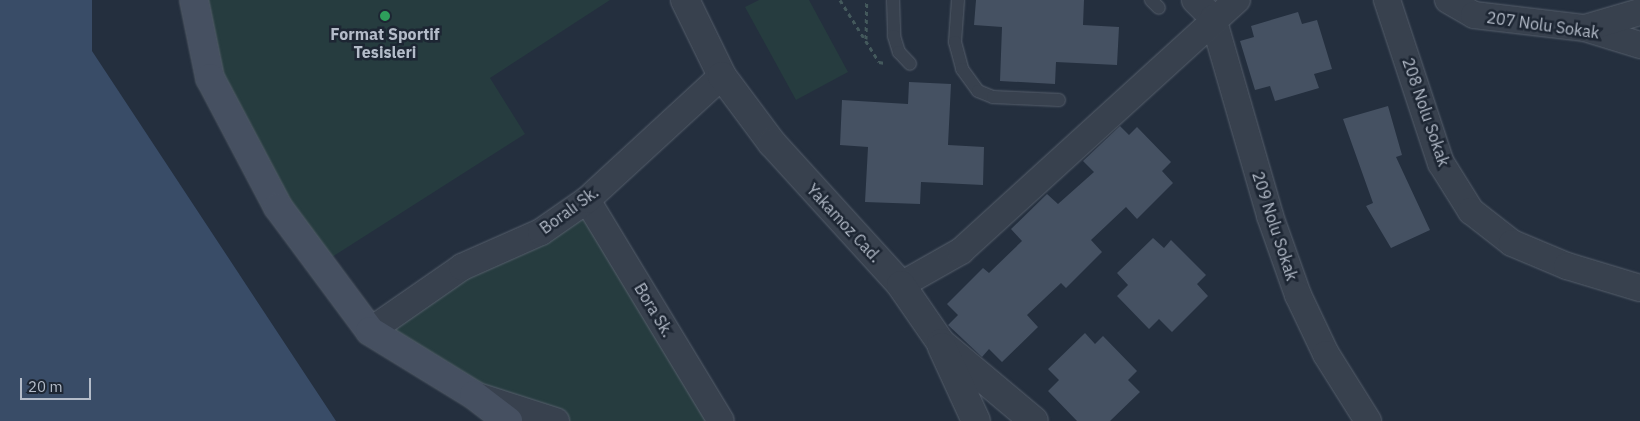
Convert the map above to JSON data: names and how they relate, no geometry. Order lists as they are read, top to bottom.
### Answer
{
  "streets": {
    "street": [
      "207 Nolu Sokak",
      "208 Nolu Sokak",
      "Boralı Sk.",
      "Yakamoz Cad.",
      "209 Nolu Sokak",
      "Bora Sk."
    ]
  },
  "crossings": [
    ["Boralı Sk.", "Yakamoz Cad."],
    ["Boralı Sk.", "Bora Sk."]
  ],
  "places": ["Format Sportif Tesisleri"],
  "scale_bar": "20 m"
}
